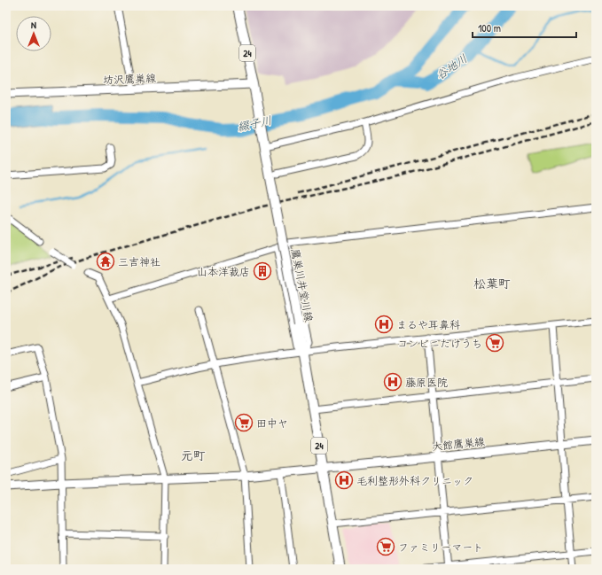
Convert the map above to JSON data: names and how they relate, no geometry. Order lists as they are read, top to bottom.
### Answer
{
  "streets": {
    "main road": [
      "24",
      "坊沢鷹巣線",
      "鷹巣川井堂川線",
      "大館鷹巣線"
    ]
  },
  "crossings": [
    ["坊沢鷹巣線", "鷹巣川井堂川線"],
    ["鷹巣川井堂川線", "大館鷹巣線"]
  ],
  "districts": ["松葉町", "元町"],
  "water": ["谷地川", "綴子川"],
  "places": {
    "temple": ["三吉神社"],
    "building": ["山本洋裁店"],
    "hospital": ["まるや耳鼻科", "藤原医院", "毛利整形外科クリニック"],
    "supermarket": ["コンビニたけうち", "田中ヤ", "ファミリーマート"]
  },
  "scale_bar": "100 m",
  "north": "top"
}
